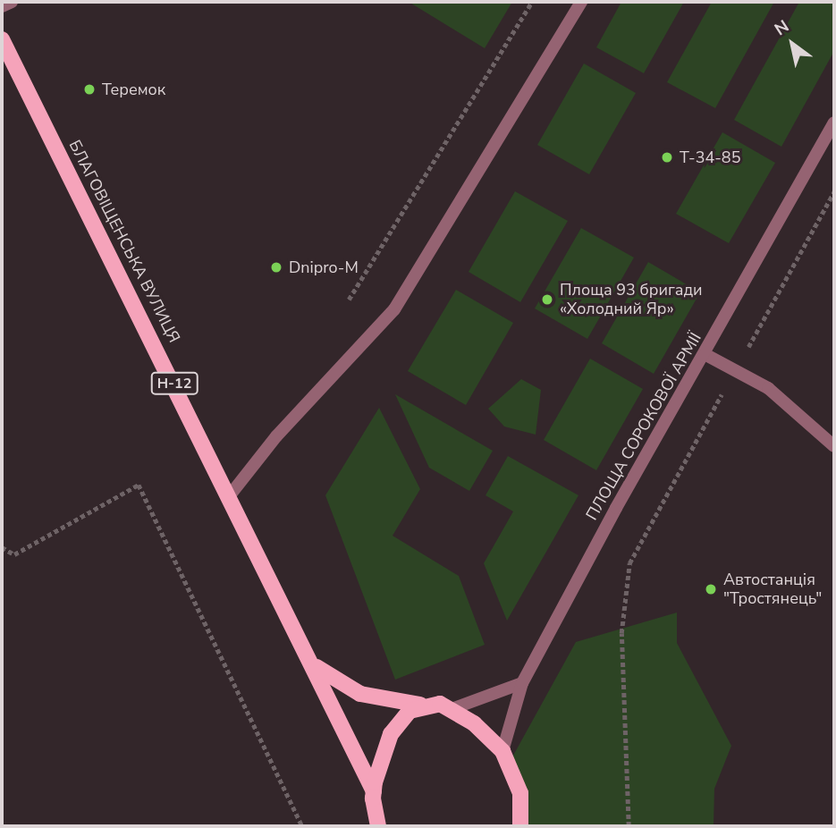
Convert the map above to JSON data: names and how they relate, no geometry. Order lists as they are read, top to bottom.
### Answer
{
  "streets": {
    "main road": ["БЛАГОВІЩЕНСЬКА ВУЛИЦЯ", "Н-12"],
    "street": ["ПЛОЩА СОРОКОВОЇ АРМІЇ"]
  },
  "places": [
    "Теремок",
    "Т-34-85",
    "Dnipro-M",
    "Площа 93 бригади «Холодний Яр»",
    "Автостанція \"Тростянець\""
  ],
  "north": "top left"
}
